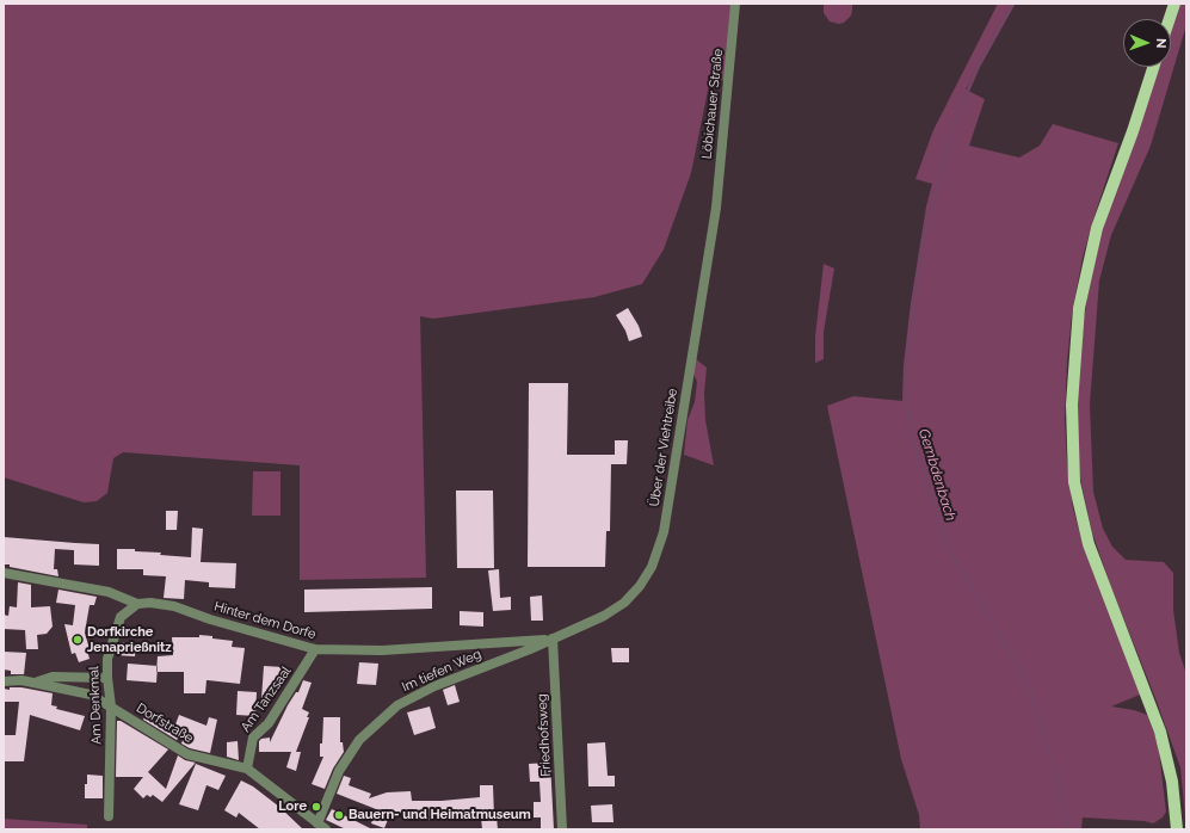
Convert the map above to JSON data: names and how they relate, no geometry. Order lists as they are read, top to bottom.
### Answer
{
  "streets": {
    "street": [
      "Löbichauer Straße",
      "Über der Viehtreibe",
      "Hinter dem Dorfe",
      "Im tiefen Weg",
      "Am Tanzsaal",
      "Am Denkmal",
      "Dorfstraße",
      "Friedhofsweg"
    ]
  },
  "crossings": [
    ["Löbichauer Straße", "Über der Viehtreibe"],
    ["Über der Viehtreibe", "Hinter dem Dorfe"],
    ["Über der Viehtreibe", "Im tiefen Weg"],
    ["Über der Viehtreibe", "Friedhofsweg"],
    ["Hinter dem Dorfe", "Im tiefen Weg"],
    ["Hinter dem Dorfe", "Am Tanzsaal"],
    ["Hinter dem Dorfe", "Am Denkmal"],
    ["Hinter dem Dorfe", "Friedhofsweg"],
    ["Im tiefen Weg", "Dorfstraße"],
    ["Im tiefen Weg", "Friedhofsweg"],
    ["Am Tanzsaal", "Dorfstraße"],
    ["Am Denkmal", "Dorfstraße"]
  ],
  "water": ["Gembdenbach"],
  "places": ["Dorfkirche Jenaprießnitz", "Lore", "Bauern- und Heimatmuseum"],
  "north": "right"
}
